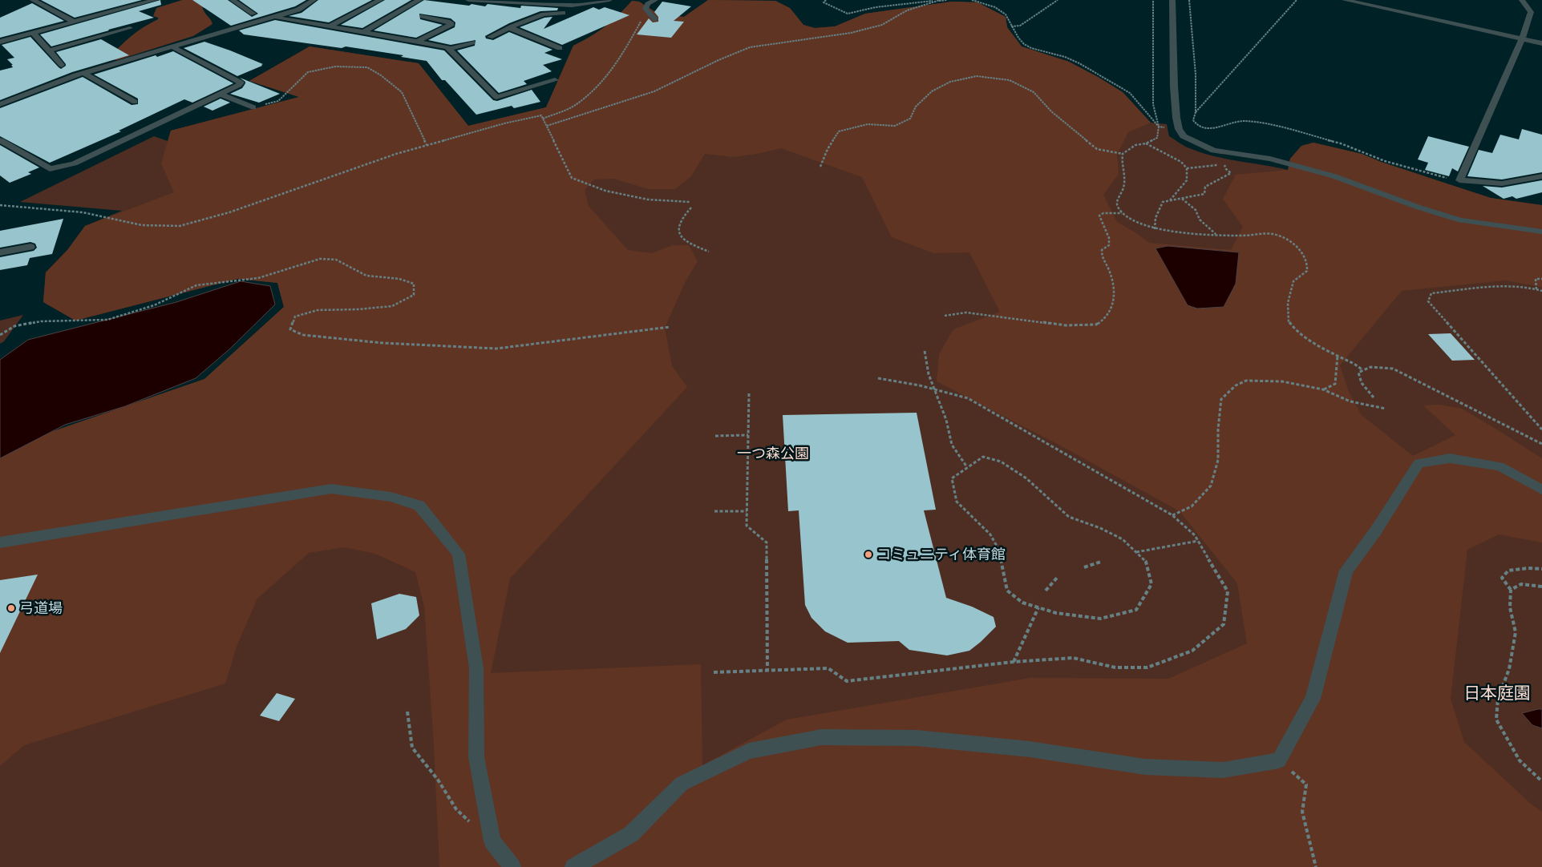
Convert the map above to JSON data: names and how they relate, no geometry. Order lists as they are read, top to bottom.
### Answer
{
  "parks": ["一つ森公園", "日本庭園"],
  "places": ["コミュニティ体育館", "弓道場"]
}
